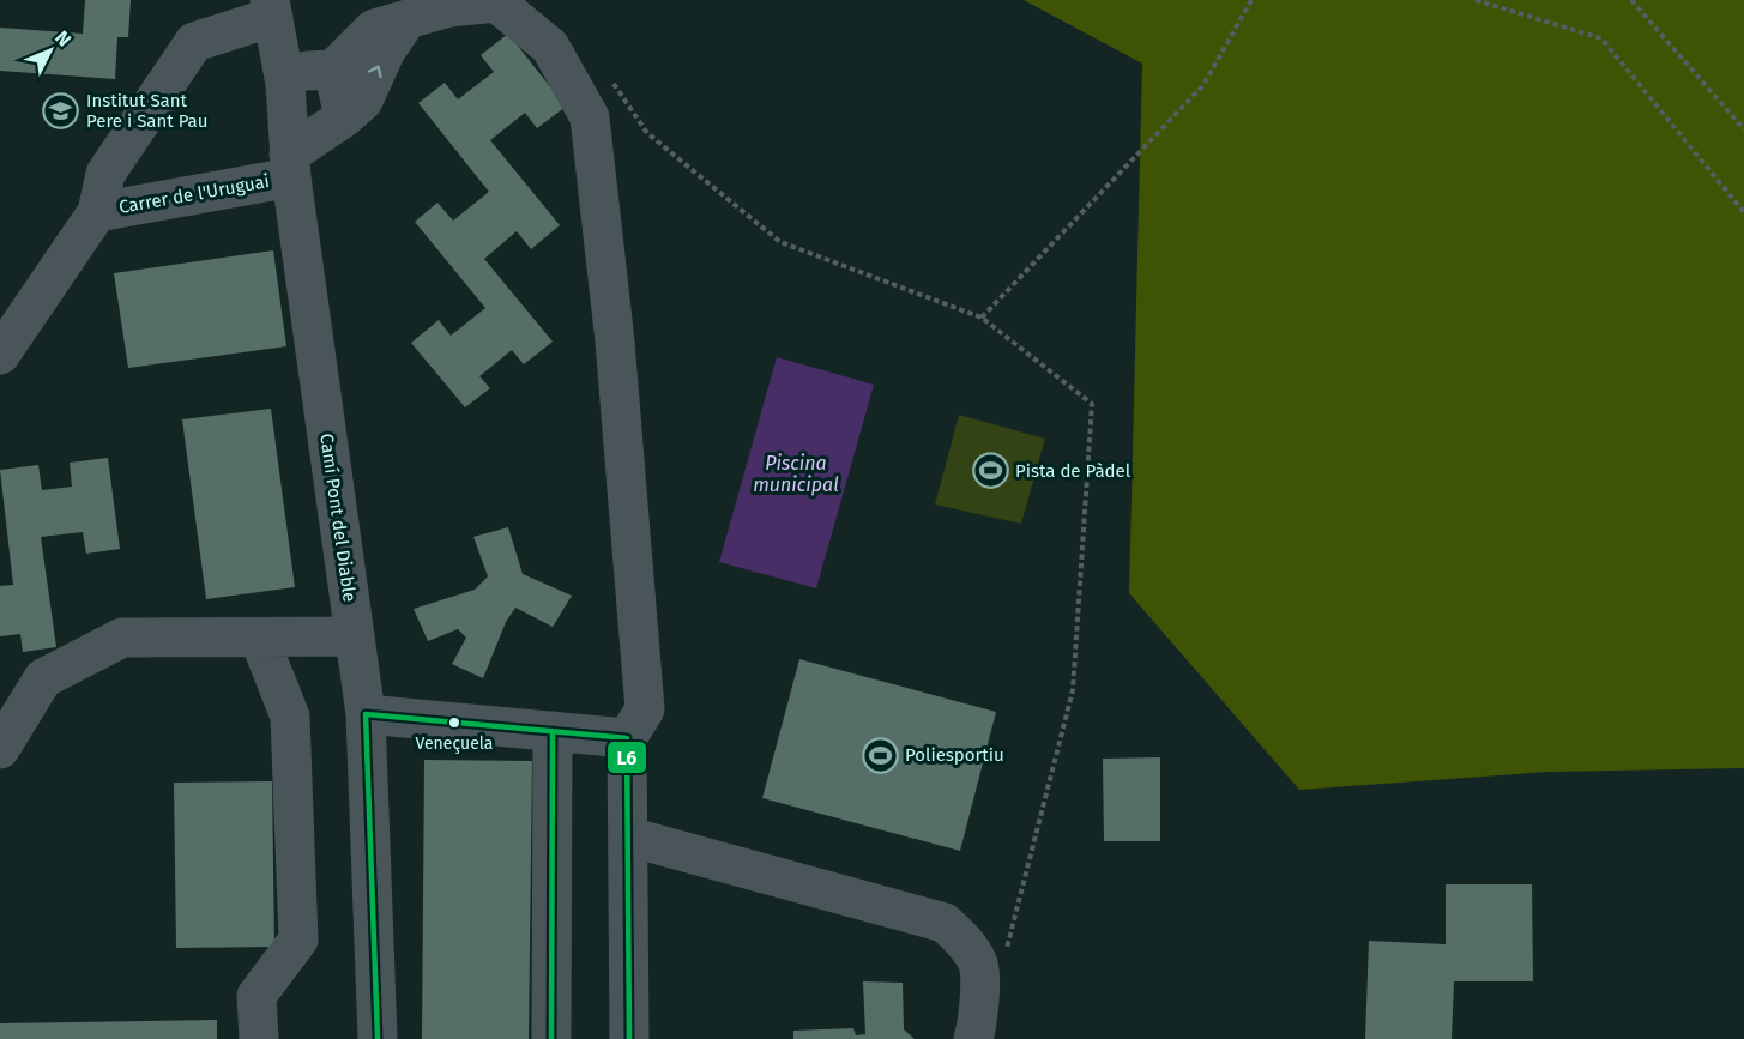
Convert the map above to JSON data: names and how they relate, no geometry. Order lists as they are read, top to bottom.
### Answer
{
  "streets": {
    "street": ["Carrer de l'Uruguai", "Camí Pont del Diable"]
  },
  "crossings": [
    ["Carrer de l'Uruguai", "Camí Pont del Diable"]
  ],
  "water": ["Piscina municipal"],
  "places": {
    "school or university": ["Institut Sant Pere i Sant Pau"],
    "sports": ["Pista de Pàdel", "Poliesportiu"],
    "other": ["Veneçuela"]
  },
  "lines": ["transit line L6"],
  "north": "top right"
}
